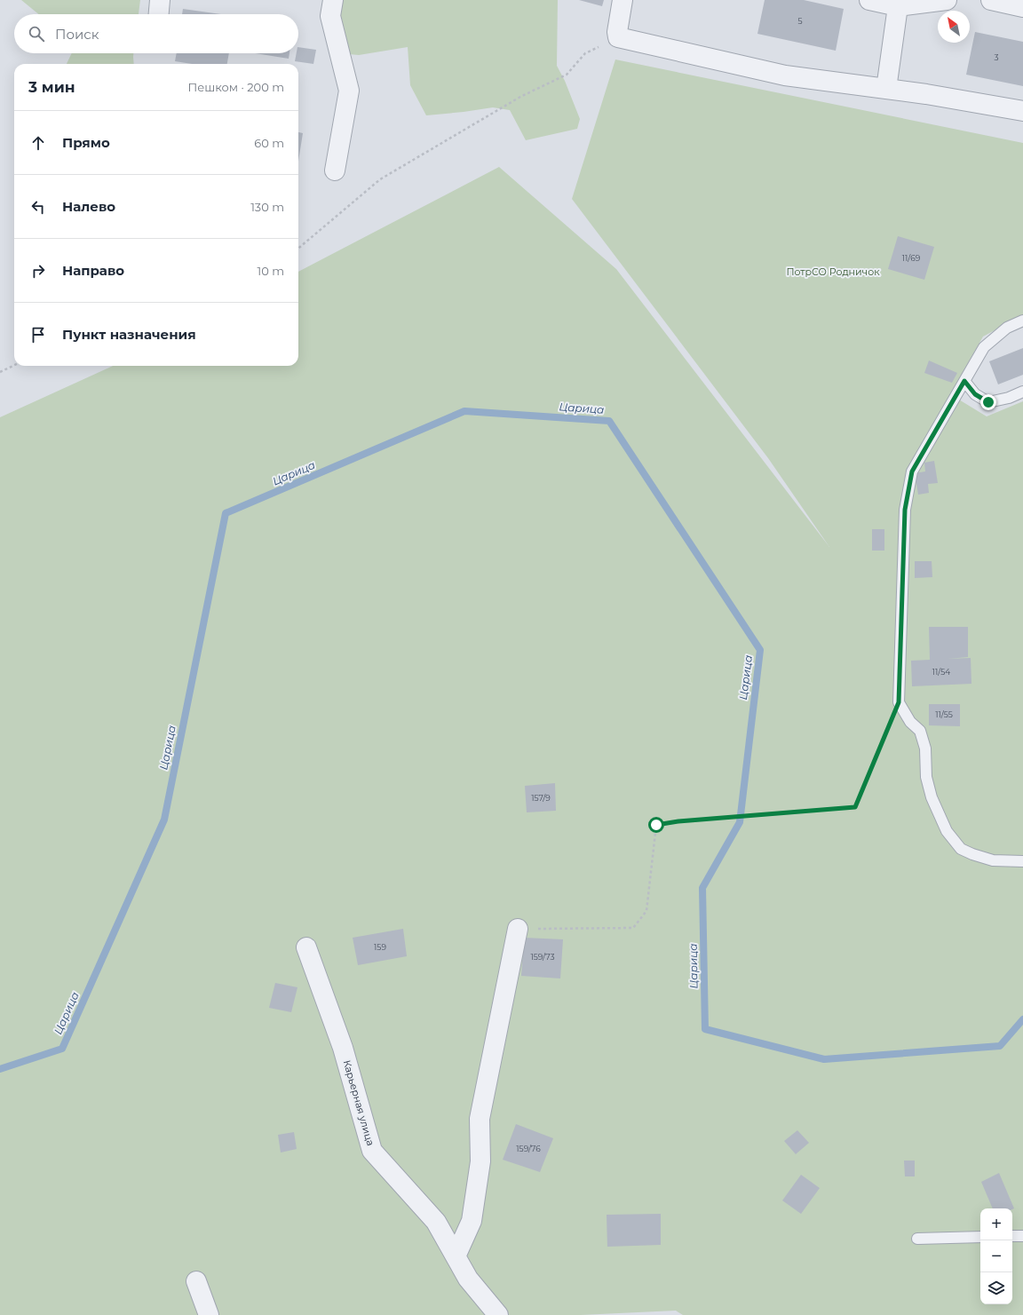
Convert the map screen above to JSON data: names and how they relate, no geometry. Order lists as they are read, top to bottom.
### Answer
{
  "streets": {
    "street": ["Карьерная улица"]
  },
  "water": ["Царица"],
  "parks": ["ПотрСО Родничок"],
  "house_numbers": [
    "5",
    "3",
    "11/69",
    "11/54",
    "11/55",
    "157/9",
    "159",
    "159/73",
    "159/76"
  ],
  "north": "top left",
  "page": {
    "search": "Поиск",
    "heading": ["3 мин", "Пешком · 200 m"],
    "list": [
      ["Прямо", "60 m"],
      ["Налево", "130 m"],
      ["Направо", "10 m"],
      "Пункт назначения"
    ],
    "map_buttons": ["+", "−"]
  }
}
